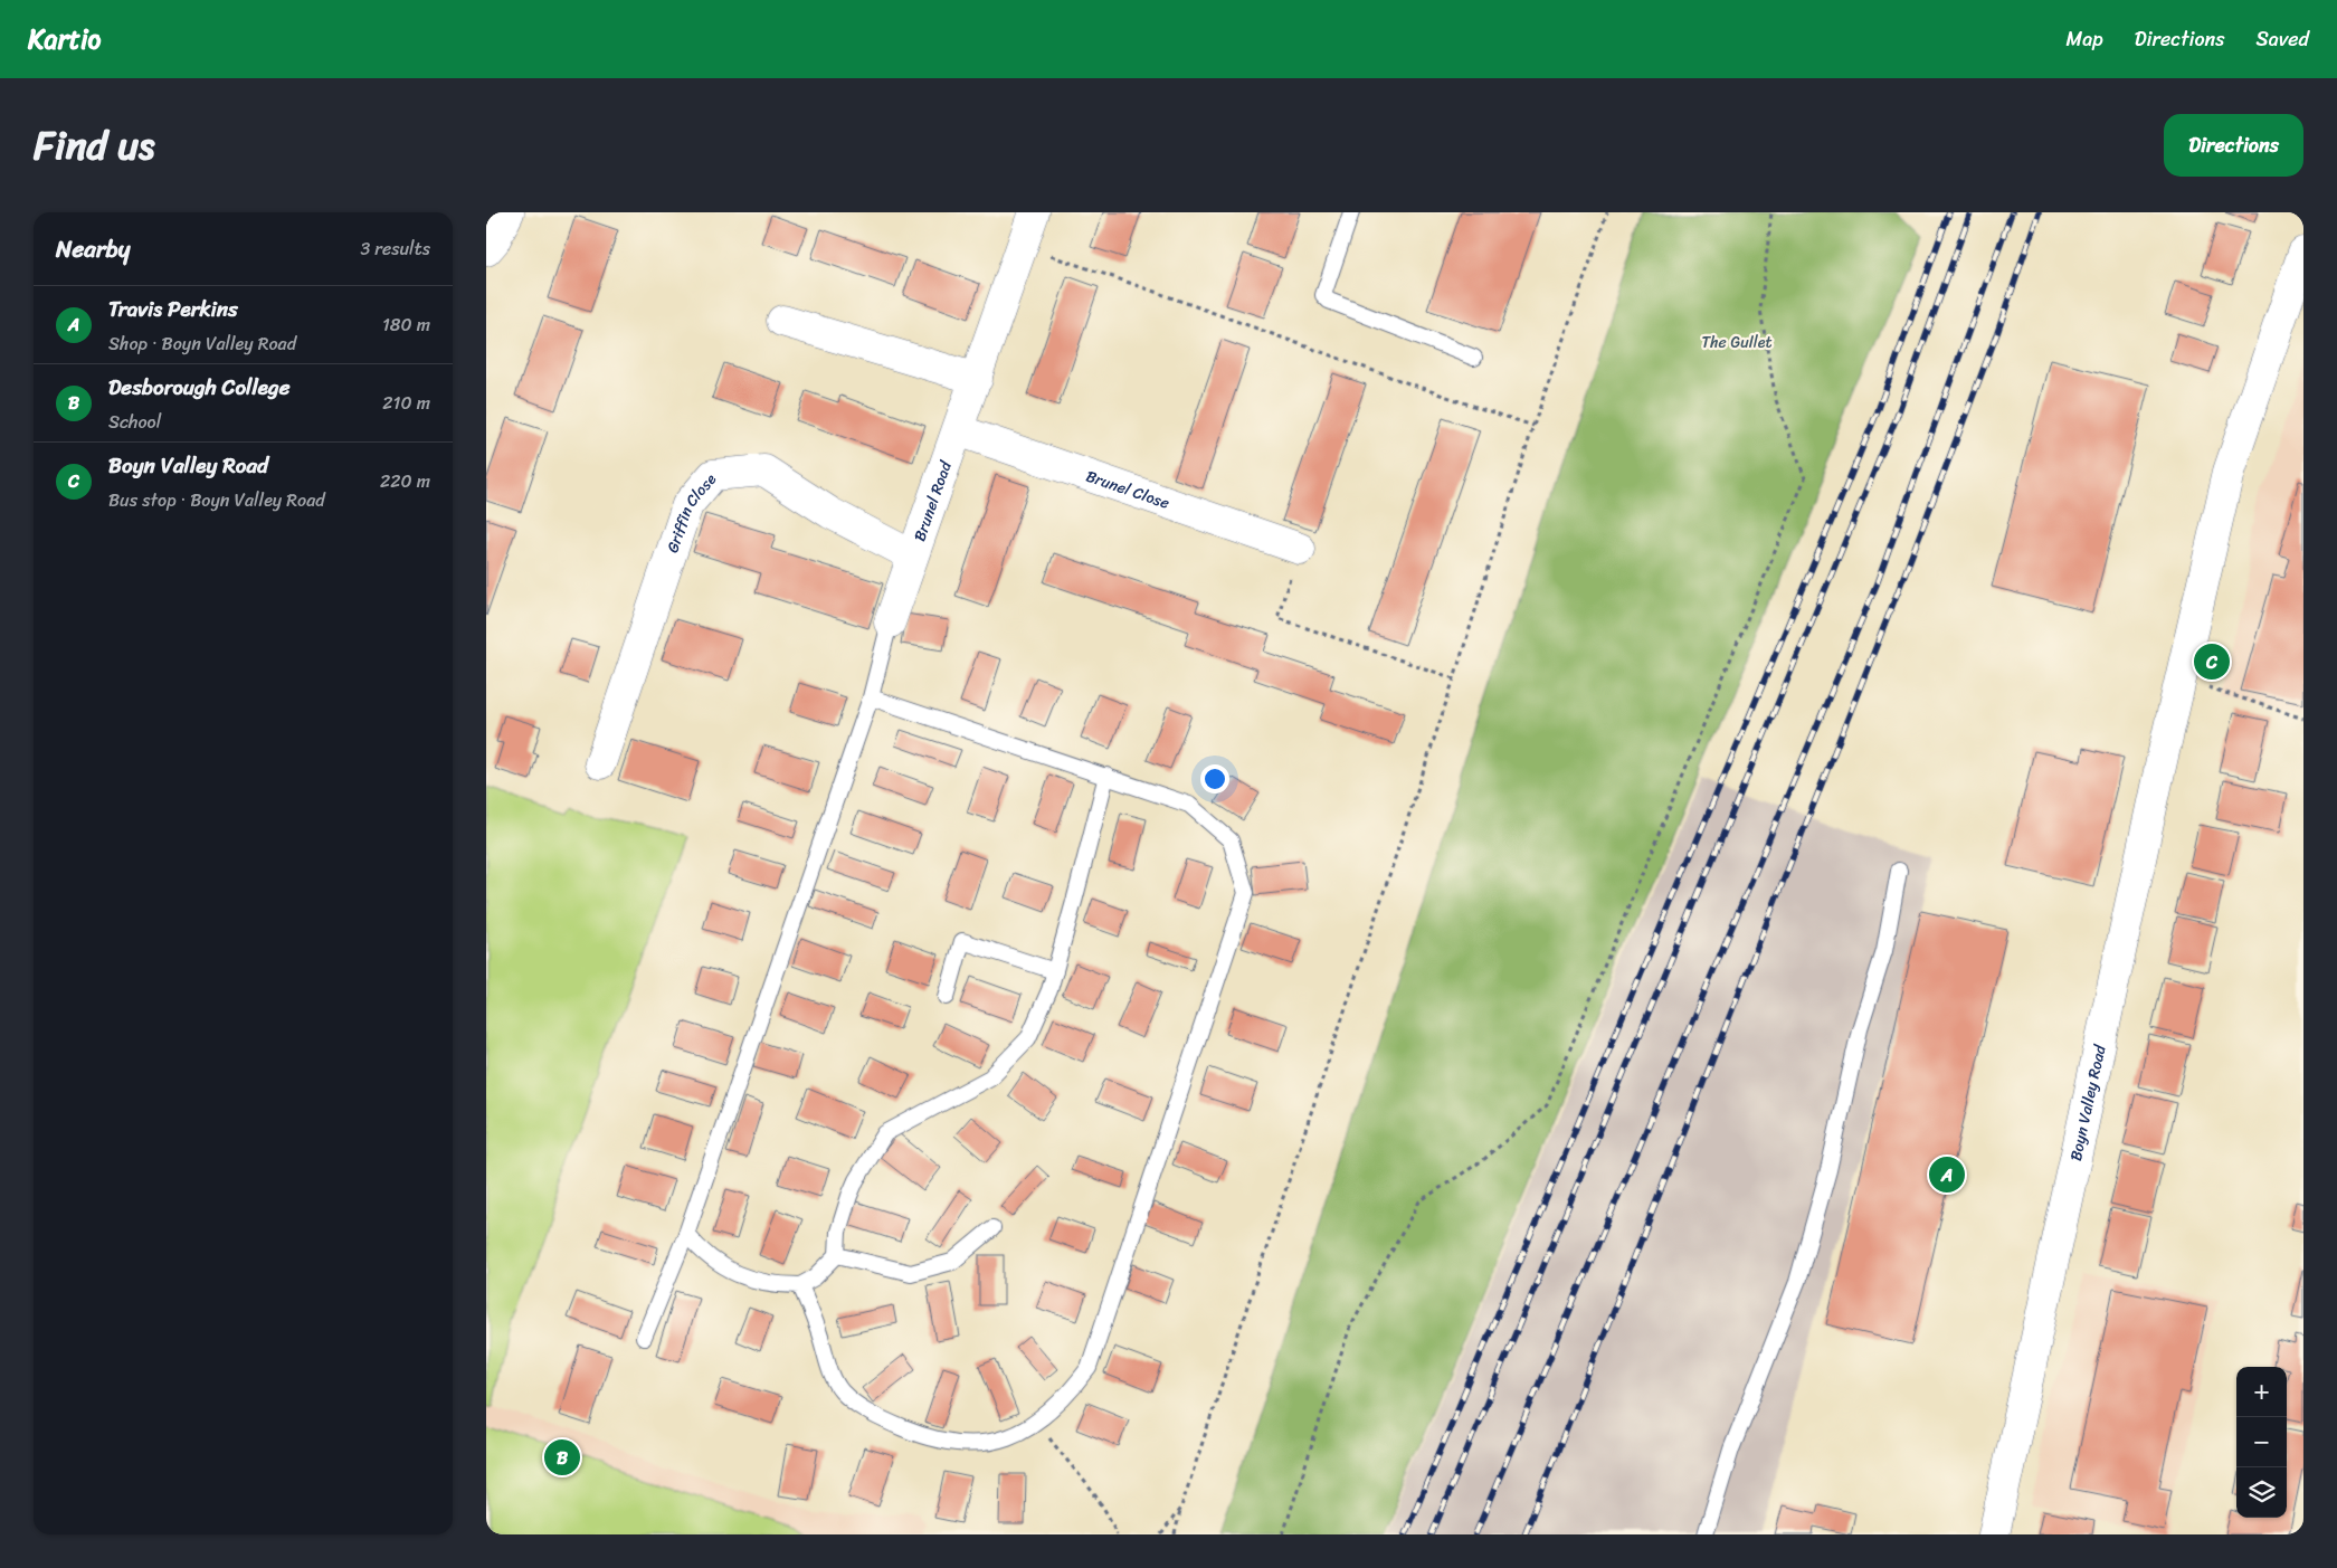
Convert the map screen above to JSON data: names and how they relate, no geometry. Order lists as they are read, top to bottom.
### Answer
{
  "streets": {
    "street": [
      "Brunel Close",
      "Brunel Road",
      "Griffin Close",
      "Boyn Valley Road"
    ]
  },
  "crossings": [
    ["Brunel Close", "Brunel Road"],
    ["Brunel Road", "Griffin Close"]
  ],
  "parks": ["The Gullet"],
  "page": {
    "header": "Kartio",
    "nav": ["Map", "Directions", "Saved"],
    "title": "Find us",
    "buttons": "Directions",
    "heading": ["Nearby", "3 results"],
    "list": [
      {
        "mark": "A",
        "name": "Travis Perkins",
        "note": "Shop · Boyn Valley Road",
        "value": "180 m"
      },
      {
        "mark": "B",
        "name": "Desborough College",
        "note": "School",
        "value": "210 m"
      },
      {
        "mark": "C",
        "name": "Boyn Valley Road",
        "note": "Bus stop · Boyn Valley Road",
        "value": "220 m"
      }
    ],
    "pins": ["C", "A", "B"],
    "map_buttons": ["+", "−"]
  }
}
